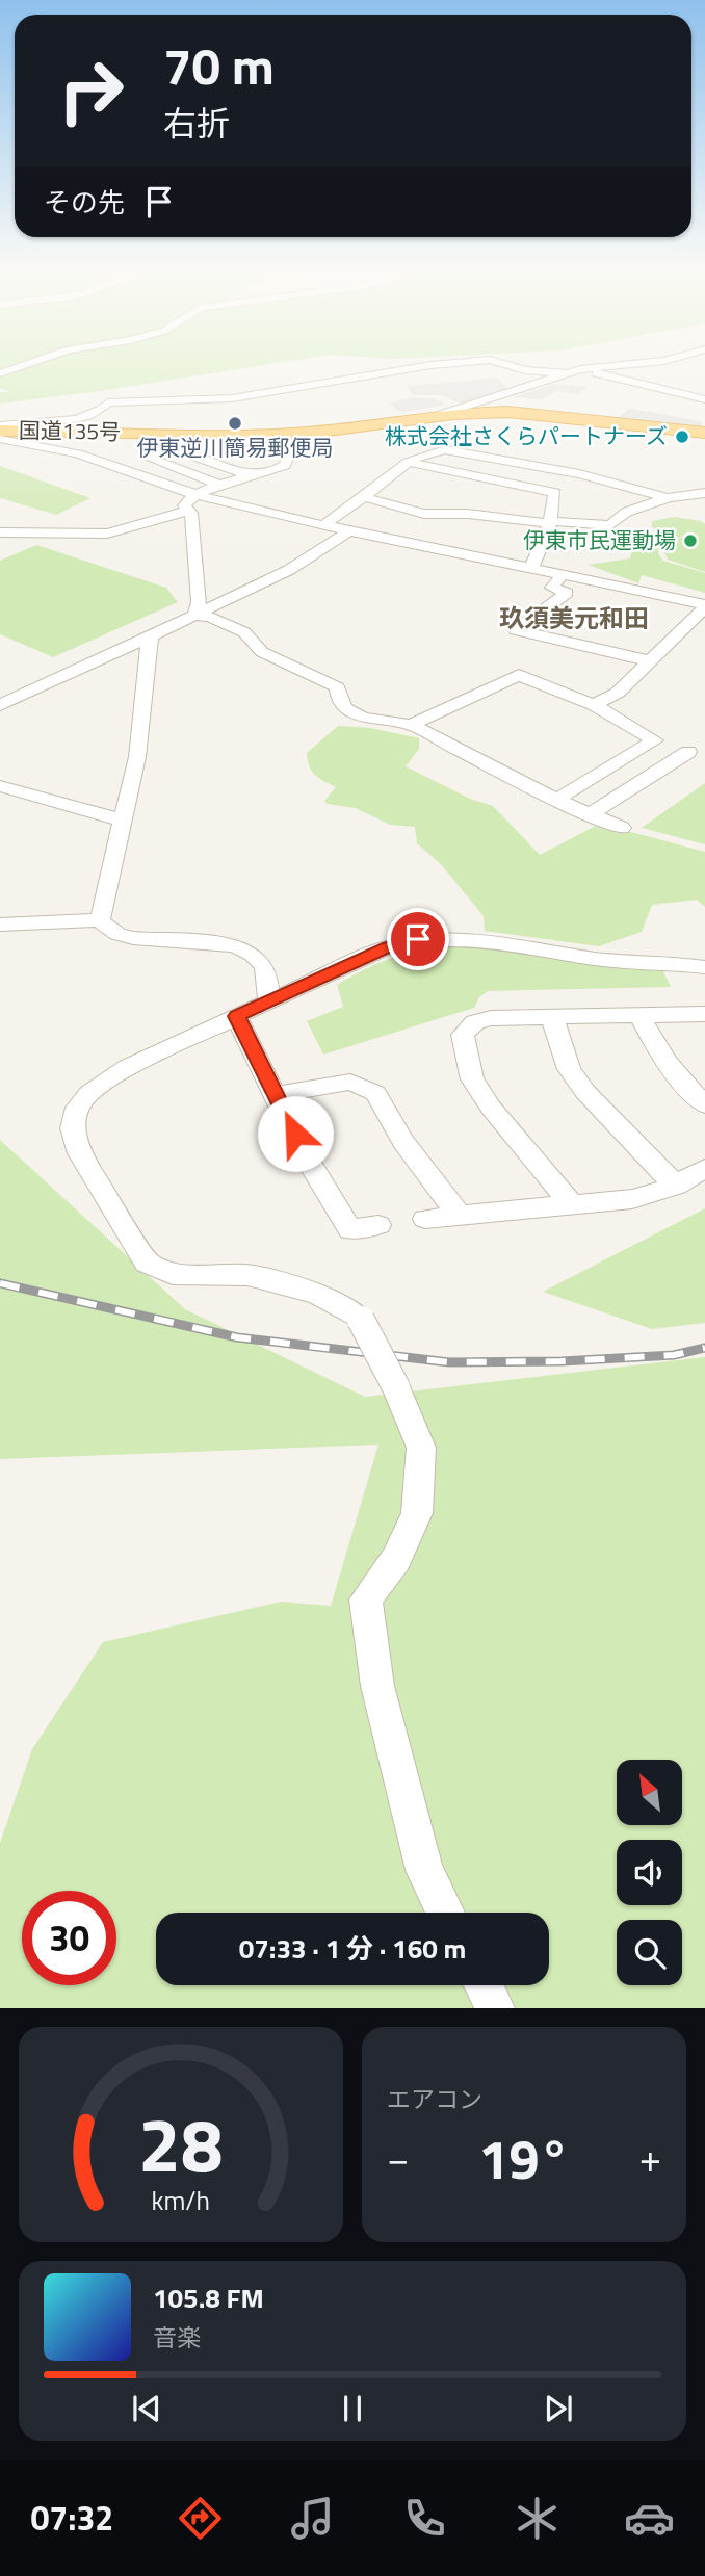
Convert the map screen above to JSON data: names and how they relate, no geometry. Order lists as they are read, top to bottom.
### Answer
{
  "streets": {
    "highway": ["国道135号"]
  },
  "districts": ["玖須美元和田"],
  "places": ["伊東逆川簡易郵便局", "株式会社さくらパートナーズ", "伊東市民運動場"],
  "north": "top left",
  "page": {
    "turn": ["70 m", "右折"],
    "then": "その先",
    "limit": "30",
    "trip": "07:33 · 1 分 · 160 m",
    "tile": "エアコン",
    "heat": ["−", "19°", "+"],
    "song": ["105.8 FM", "音楽"],
    "tabs": "07:32",
    "gauge": ["28", "km/h"]
  }
}
